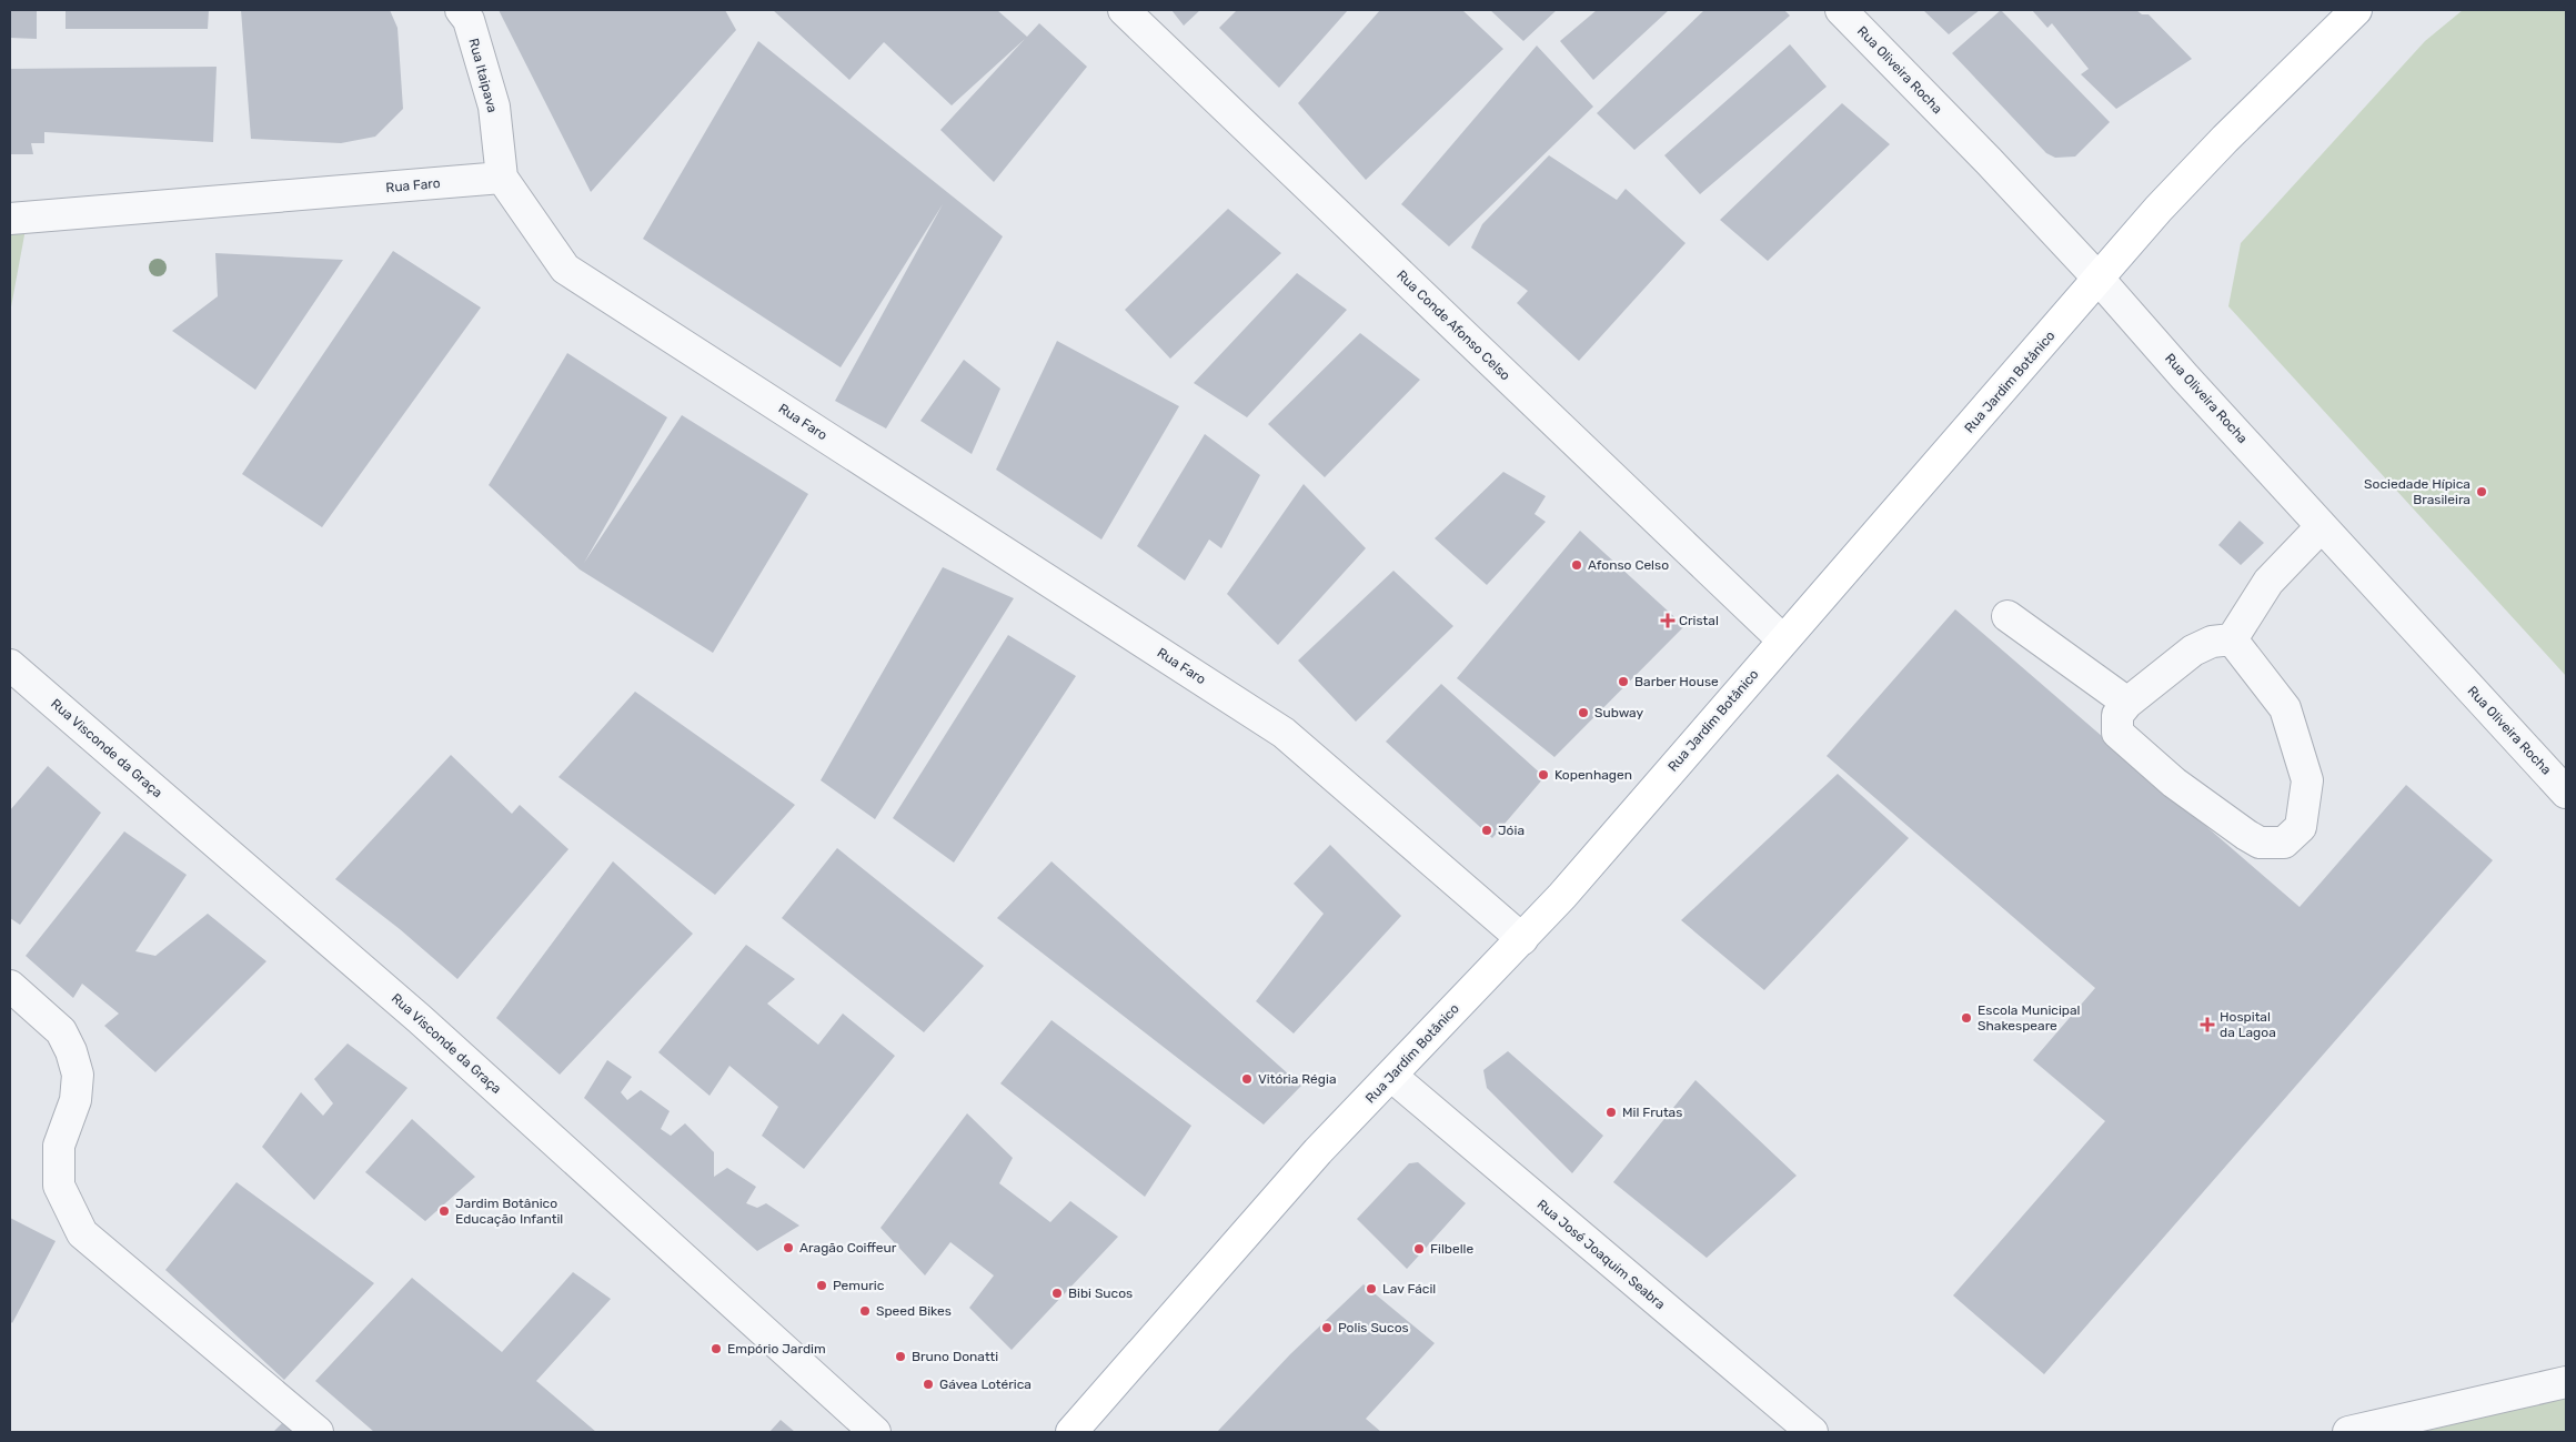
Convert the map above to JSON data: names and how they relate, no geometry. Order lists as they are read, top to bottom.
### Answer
{
  "streets": {
    "main road": ["Rua Jardim Botânico"],
    "street": [
      "Rua Oliveira Rocha",
      "Rua Itaipava",
      "Rua Faro",
      "Rua Conde Afonso Celso",
      "Rua Visconde da Graça",
      "Rua José Joaquim Seabra"
    ]
  },
  "crossings": [
    ["Rua Oliveira Rocha", "Rua Jardim Botânico"],
    ["Rua Itaipava", "Rua Faro"],
    ["Rua Faro", "Rua Jardim Botânico"],
    ["Rua Conde Afonso Celso", "Rua Jardim Botânico"],
    ["Rua Jardim Botânico", "Rua José Joaquim Seabra"]
  ],
  "places": {
    "other": [
      "Sociedade Hípica Brasileira",
      "Afonso Celso",
      "Barber House",
      "Subway",
      "Kopenhagen",
      "Jóia",
      "Escola Municipal Shakespeare",
      "Vitória Régia",
      "Mil Frutas",
      "Jardim Botânico Educação Infantil",
      "Aragão Coiffeur",
      "Filbelle",
      "Pemuric",
      "Lav Fácil",
      "Bibi Sucos",
      "Speed Bikes",
      "Polis Sucos",
      "Empório Jardim",
      "Bruno Donatti",
      "Gávea Lotérica"
    ],
    "health": ["Cristal", "Hospital da Lagoa"]
  }
}
